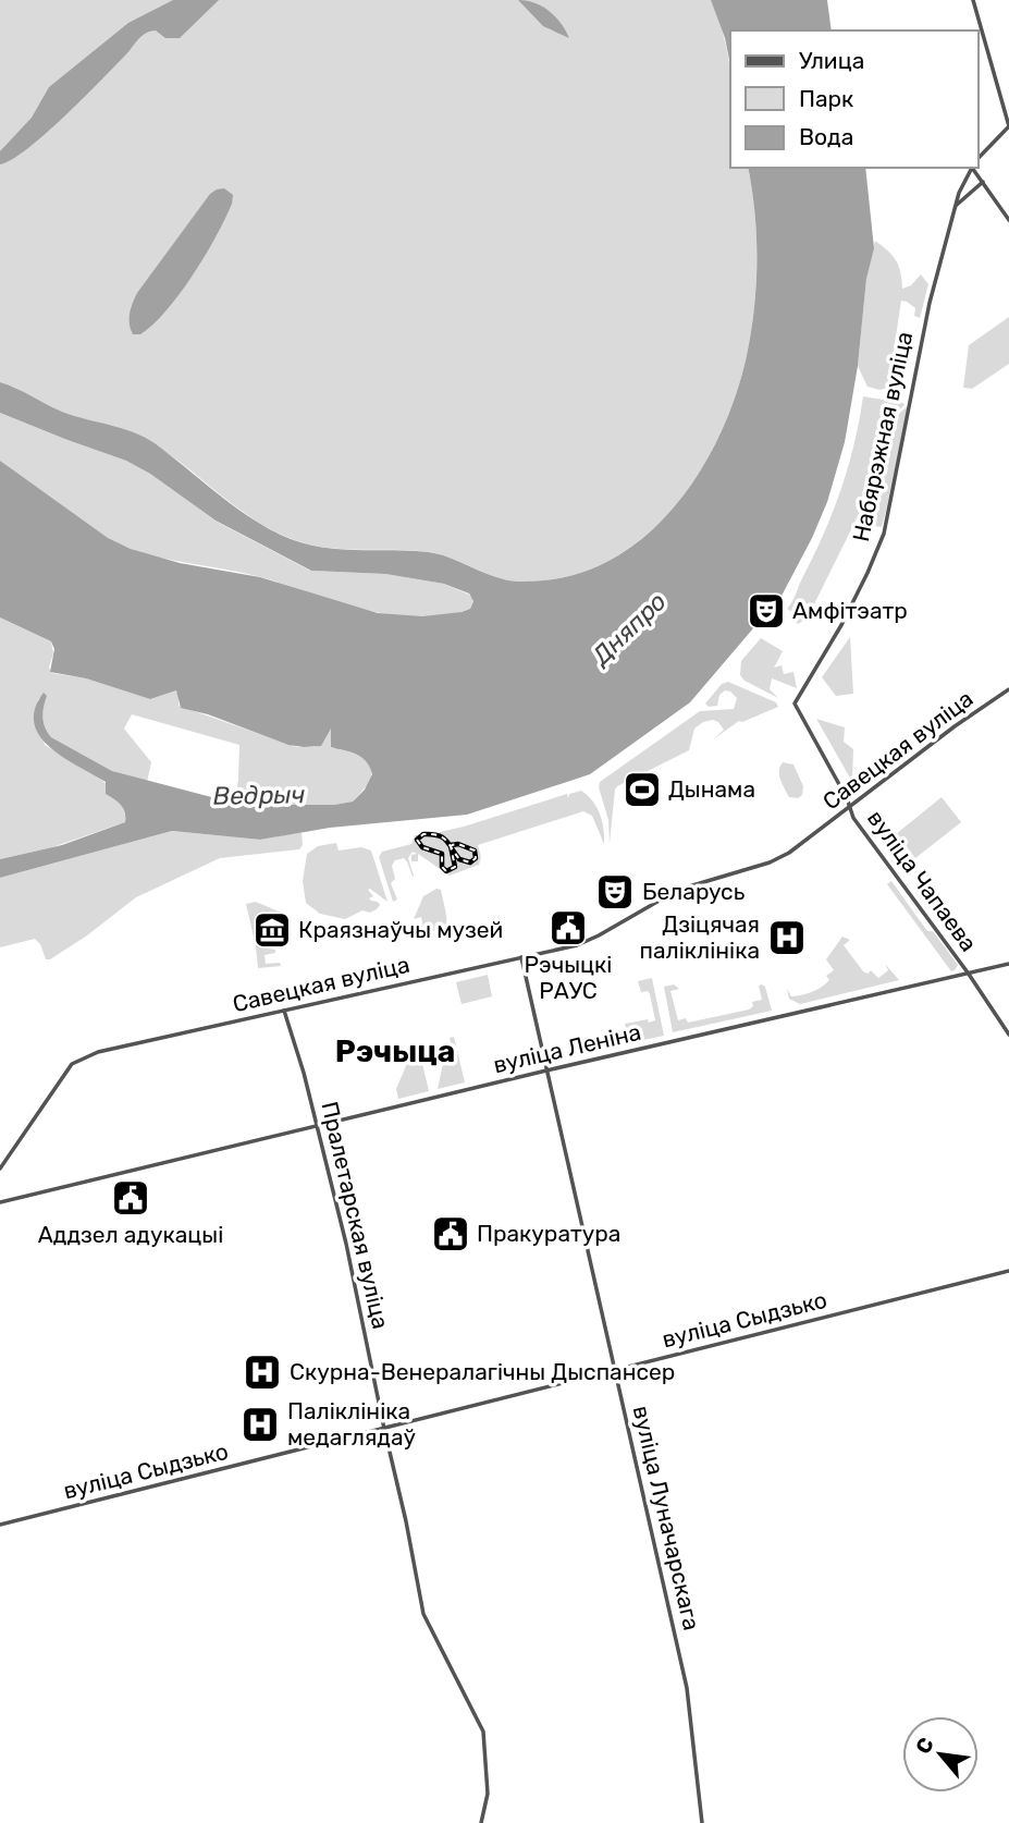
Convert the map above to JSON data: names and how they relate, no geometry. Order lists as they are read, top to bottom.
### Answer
{
  "streets": {
    "street": [
      "Набярэжная вуліца",
      "Савецкая вуліца",
      "вуліца Чапаева",
      "вуліца Леніна",
      "Пралетарская вуліца",
      "вуліца Сыдзько",
      "вуліца Луначарскага"
    ]
  },
  "crossings": [
    ["Набярэжная вуліца", "вуліца Чапаева"],
    ["Савецкая вуліца", "вуліца Чапаева"],
    ["Савецкая вуліца", "Пралетарская вуліца"],
    ["Савецкая вуліца", "вуліца Луначарскага"],
    ["вуліца Чапаева", "вуліца Леніна"],
    ["вуліца Леніна", "Пралетарская вуліца"],
    ["вуліца Леніна", "вуліца Луначарскага"],
    ["Пралетарская вуліца", "вуліца Сыдзько"],
    ["вуліца Сыдзько", "вуліца Луначарскага"]
  ],
  "districts": ["Рэчыца"],
  "water": ["Дняпро", "Ведрыч"],
  "places": {
    "theatre": ["Амфітэатр", "Беларусь"],
    "sports": ["Дынама"],
    "public building": ["Рэчыцкі РАУС", "Аддзел адукацыі", "Пракуратура"],
    "museum": ["Краязнаўчы музей"],
    "hospital": ["Дзіцячая паліклініка", "Скурна-Венералагічны Дыспансер", "Паліклініка медаглядаў"]
  },
  "legend": ["Улица", "Парк", "Вода"],
  "north": "top left"
}
